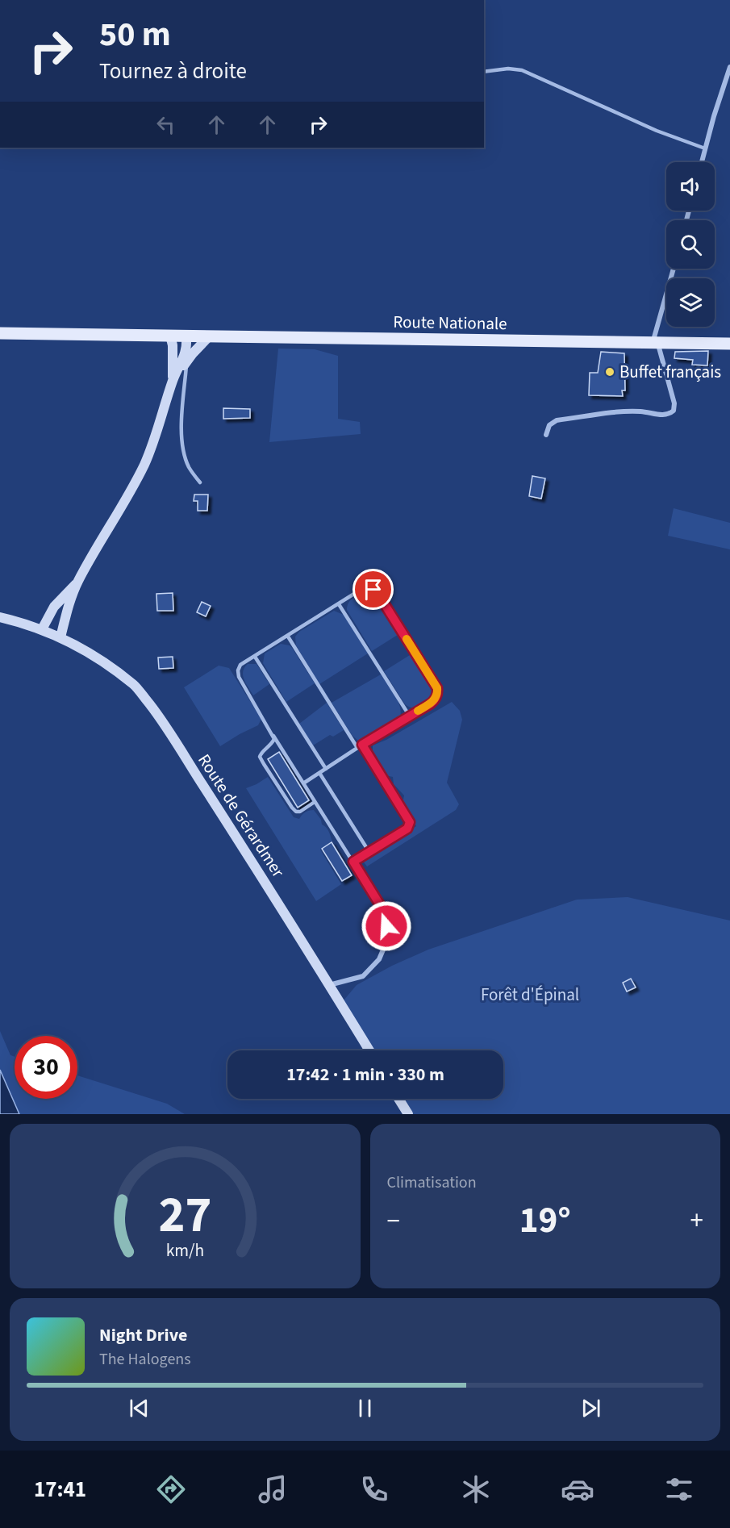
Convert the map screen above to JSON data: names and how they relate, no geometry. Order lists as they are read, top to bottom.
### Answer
{
  "streets": {
    "main road": ["Route Nationale", "Route de Gérardmer"]
  },
  "parks": ["Forêt d'Épinal"],
  "places": ["Buffet français"],
  "page": {
    "turn": ["50 m", "Tournez à droite"],
    "limit": "30",
    "trip": "17:42 · 1 min · 330 m",
    "tile": "Climatisation",
    "heat": ["−", "19°", "+"],
    "song": ["Night Drive", "The Halogens"],
    "tabs": "17:41",
    "gauge": ["27", "km/h"]
  }
}
